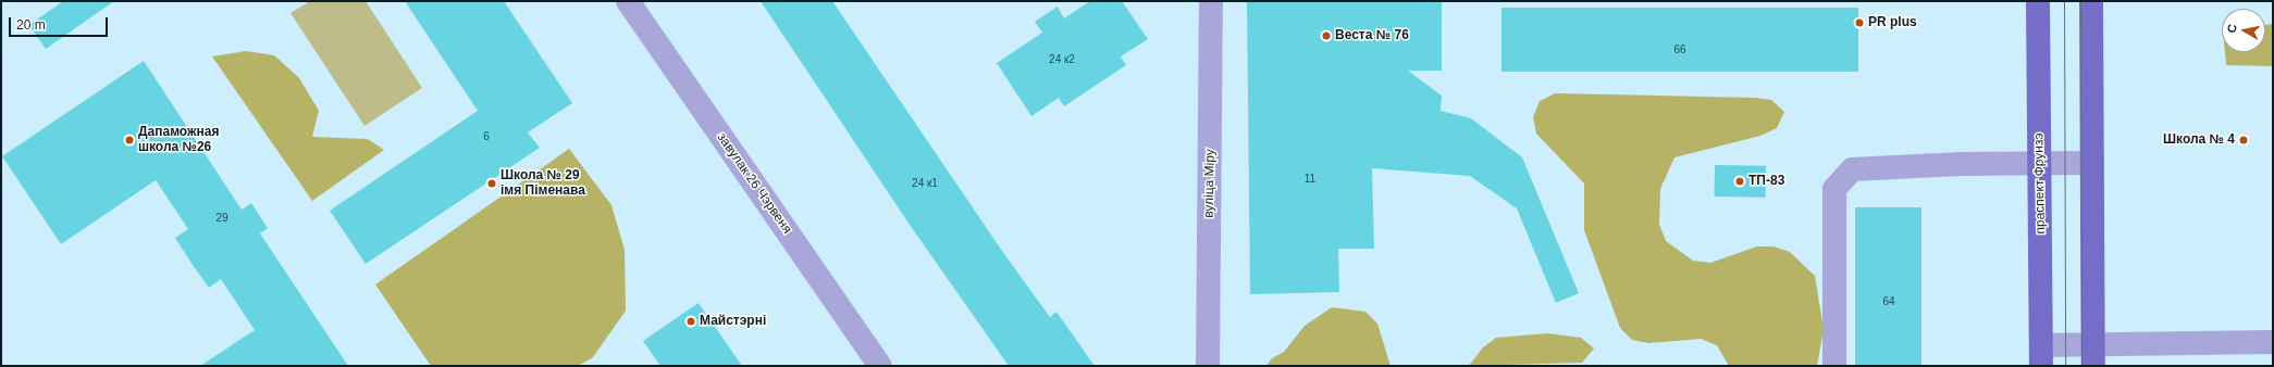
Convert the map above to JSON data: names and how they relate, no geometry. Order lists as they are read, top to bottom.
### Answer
{
  "streets": {
    "main road": ["праспект Фрунзэ"],
    "street": ["завулак 26 Чэрвеня", "вуліца Міру"]
  },
  "places": [
    "PR plus",
    "Веста № 76",
    "Дапаможная школа №26",
    "Школа № 4",
    "ТП-83",
    "Школа № 29 імя Піменава",
    "Майстэрні"
  ],
  "house_numbers": [
    "66",
    "24 к2",
    "6",
    "11",
    "24 к1",
    "29",
    "64"
  ],
  "scale_bar": "20 m",
  "north": "left"
}
